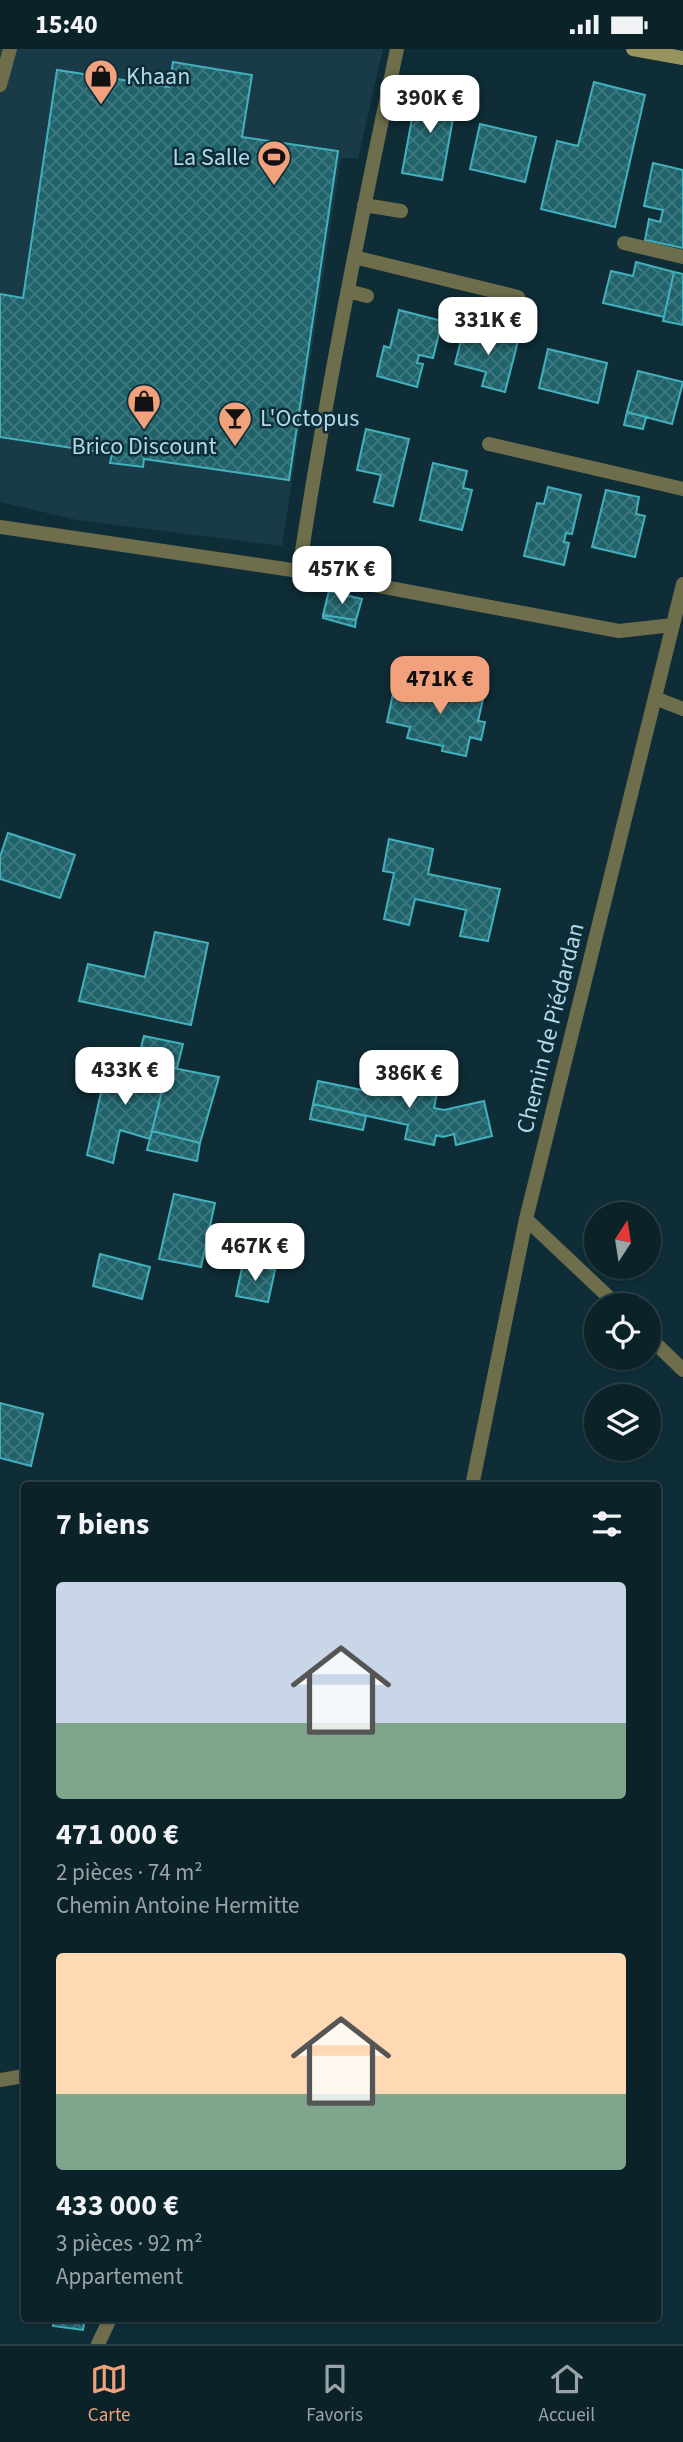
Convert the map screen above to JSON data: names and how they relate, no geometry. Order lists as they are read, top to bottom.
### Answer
{
  "streets": {
    "street": ["Chemin de Piédardan"]
  },
  "places": {
    "shop": ["Khaan", "Brico Discount"],
    "sports": ["La Salle"],
    "bar": ["L'Octopus"]
  },
  "north": "top",
  "page": {
    "status": "15:40",
    "price": [
      "390K €",
      "331K €",
      "457K €",
      "471K €",
      "433K €",
      "386K €",
      "467K €"
    ],
    "heading": "7 biens",
    "list": [
      {
        "name": "471 000 €",
        "note": "2 pièces · 74 m² · Chemin Antoine Hermitte"
      },
      {
        "name": "433 000 €",
        "note": "3 pièces · 92 m² · Appartement"
      }
    ],
    "tabs": ["Carte", "Favoris", "Accueil"]
  }
}
